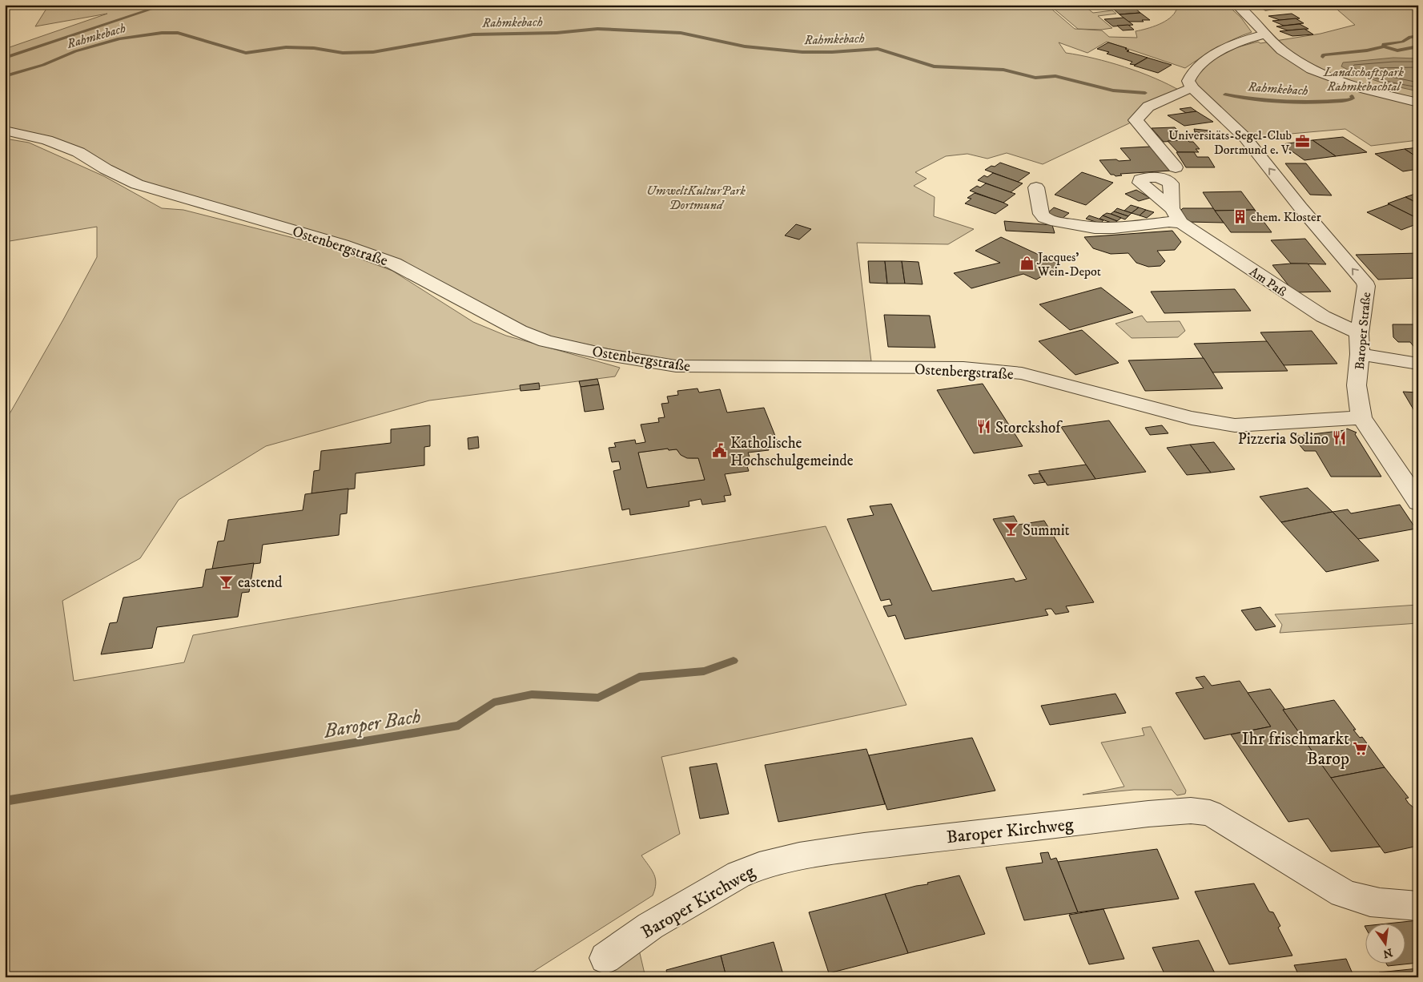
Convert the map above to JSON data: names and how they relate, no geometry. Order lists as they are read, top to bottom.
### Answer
{
  "streets": {
    "street": [
      "Ostenbergstraße",
      "Am Paß",
      "Baroper Straße",
      "Baroper Kirchweg"
    ]
  },
  "crossings": [
    ["Ostenbergstraße", "Baroper Straße"],
    ["Am Paß", "Baroper Straße"]
  ],
  "one_way": ["Baroper Straße"],
  "water": ["Rahmkebach", "Baroper Bach"],
  "parks": ["Landschaftspark Rahmkebachtal", "UmweltKulturPark Dortmund"],
  "places": {
    "office": ["Universitäts-Segel-Club Dortmund e. V."],
    "building": ["ehem. Kloster"],
    "shop": ["Jacques’ Wein-Depot"],
    "restaurant": ["Storckshof", "Pizzeria Solino"],
    "public building": ["Katholische Hochschulgemeinde"],
    "bar": ["Summit", "eastend"],
    "supermarket": ["Ihr frischmarkt Barop"]
  },
  "north": "bottom"
}
